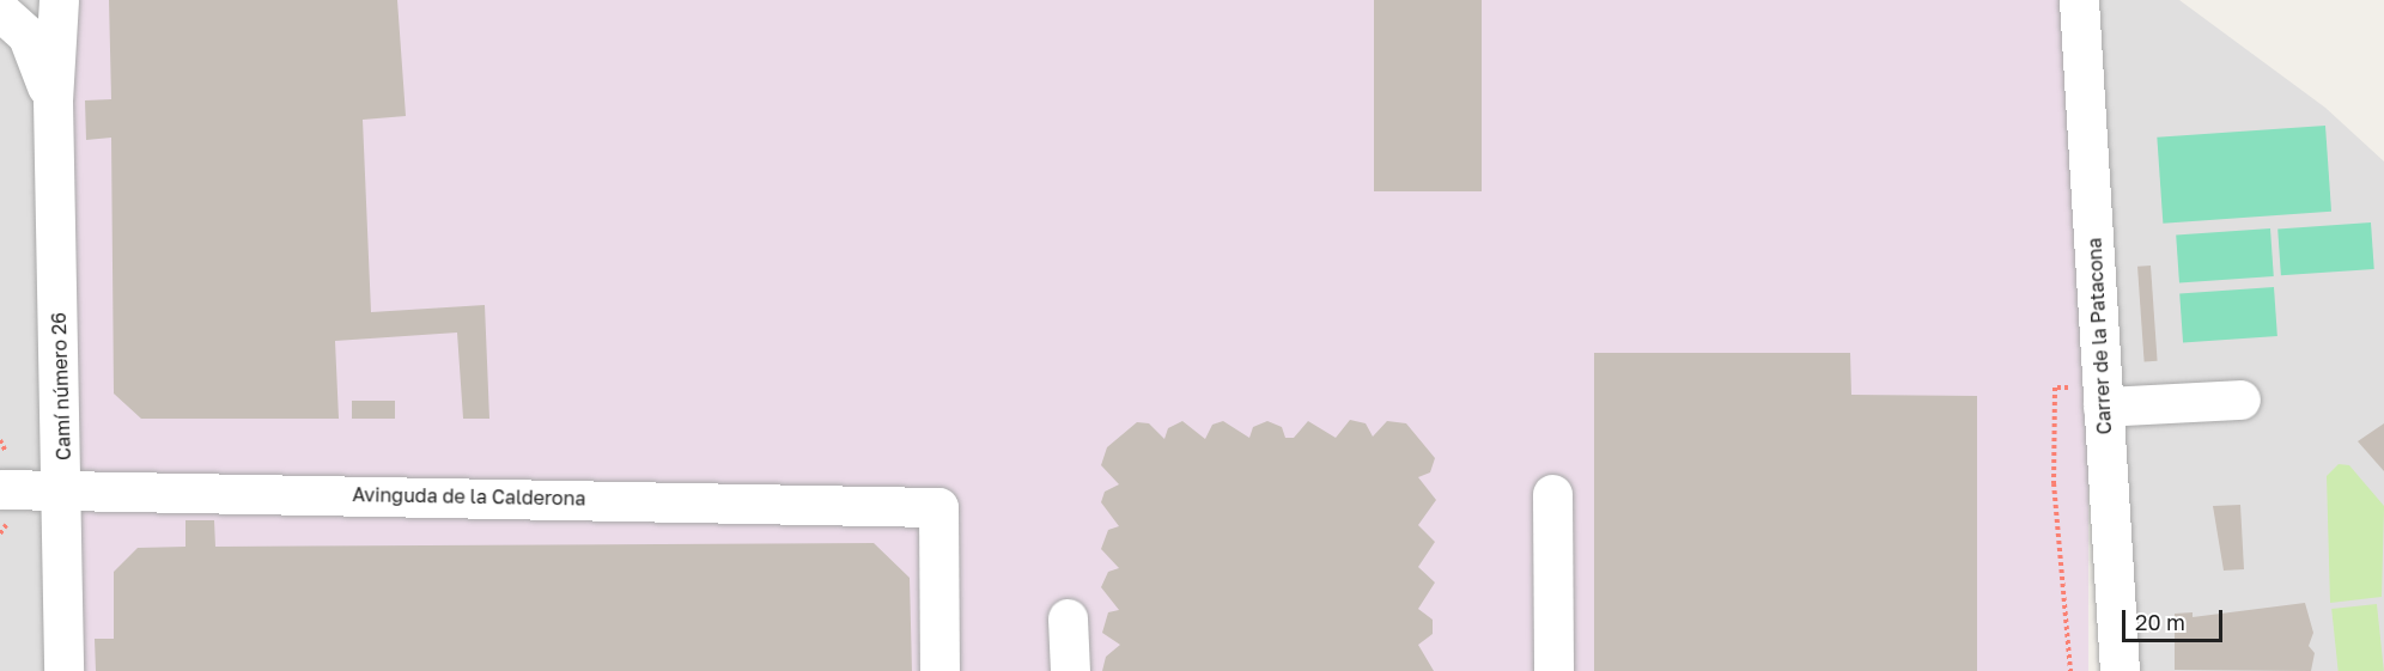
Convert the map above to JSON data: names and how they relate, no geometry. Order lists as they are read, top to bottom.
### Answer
{
  "streets": {
    "street": ["Carrer de la Patacona", "Camí número 26", "Avinguda de la Calderona"]
  },
  "crossings": [
    ["Camí número 26", "Avinguda de la Calderona"]
  ],
  "scale_bar": "20 m"
}
